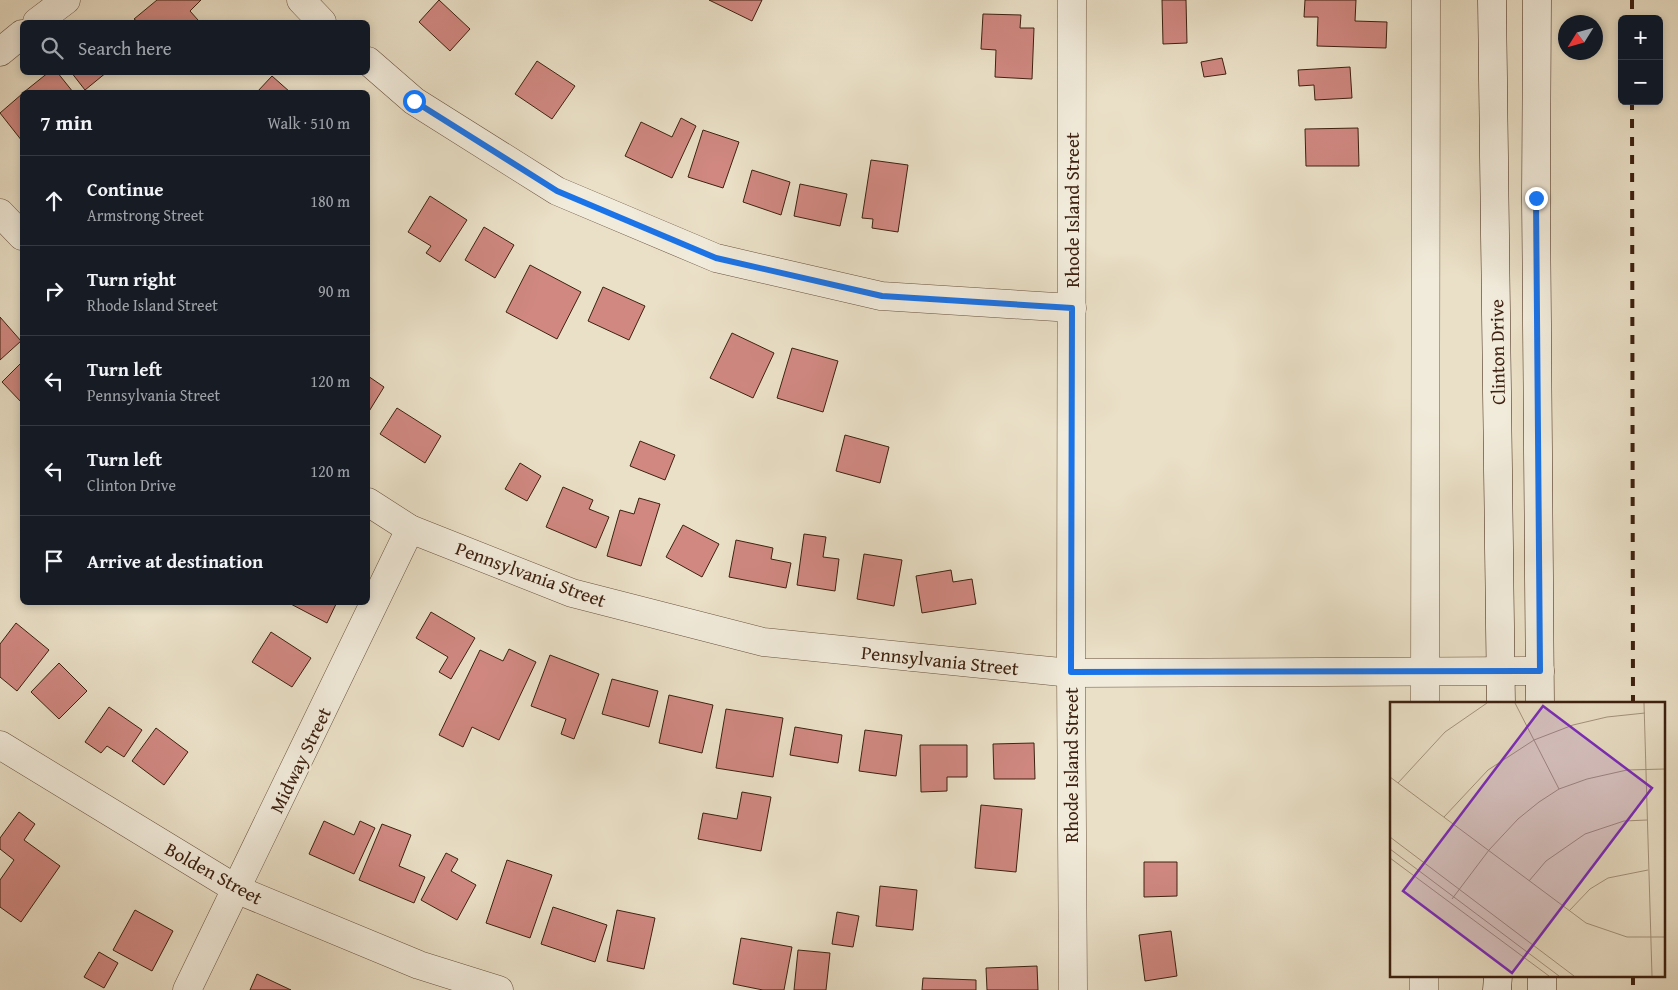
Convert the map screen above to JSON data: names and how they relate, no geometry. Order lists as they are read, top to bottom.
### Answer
{
  "streets": {
    "street": [
      "Rhode Island Street",
      "Clinton Drive",
      "Pennsylvania Street",
      "Midway Street",
      "Bolden Street"
    ]
  },
  "crossings": [
    ["Rhode Island Street", "Pennsylvania Street"],
    ["Clinton Drive", "Pennsylvania Street"],
    ["Pennsylvania Street", "Midway Street"],
    ["Midway Street", "Bolden Street"]
  ],
  "north": "bottom left",
  "page": {
    "map_buttons": ["+", "−"],
    "search": "Search here",
    "heading": ["7 min", "Walk · 510 m"],
    "list": [
      ["Continue", "Armstrong Street", "180 m"],
      ["Turn right", "Rhode Island Street", "90 m"],
      ["Turn left", "Pennsylvania Street", "120 m"],
      ["Turn left", "Clinton Drive", "120 m"],
      "Arrive at destination"
    ]
  }
}
